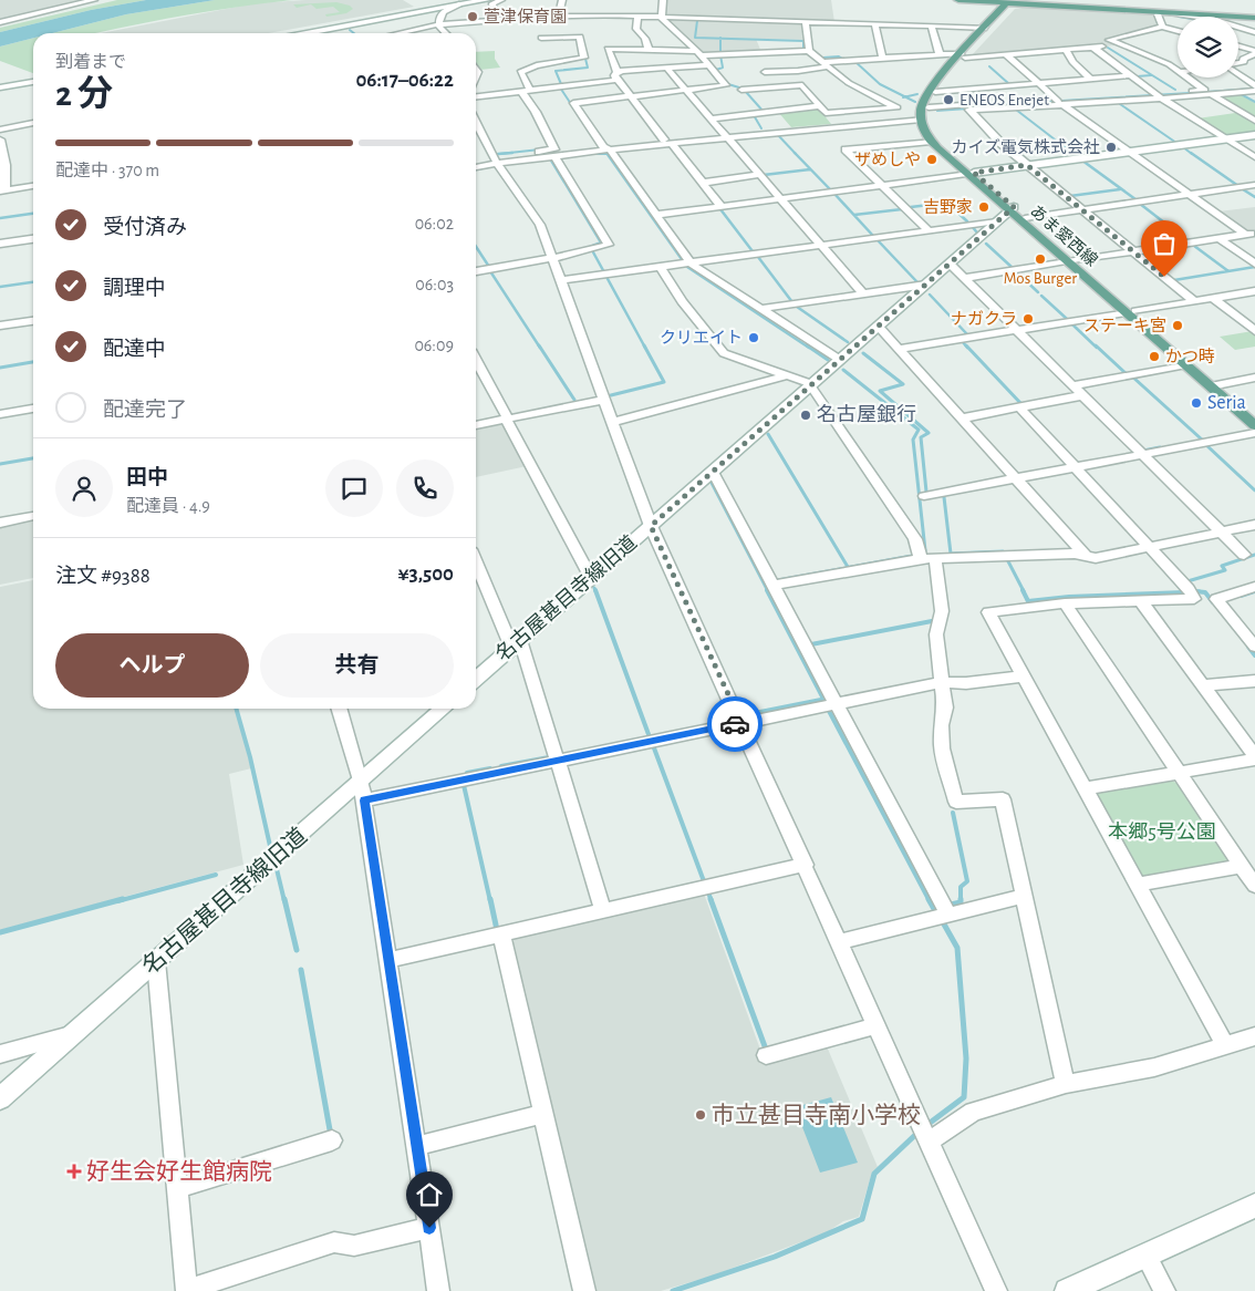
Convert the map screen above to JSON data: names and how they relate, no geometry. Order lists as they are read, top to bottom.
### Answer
{
  "streets": {
    "main road": ["あま愛西線"],
    "street": ["名古屋甚目寺線旧道"]
  },
  "crossings": [
    ["あま愛西線", "名古屋甚目寺線旧道"]
  ],
  "parks": ["本郷5号公園"],
  "places": {
    "other": [
      "萱津保育園",
      "ENEOS Enejet",
      "カイズ電気株式会社",
      "ザめしや",
      "吉野家",
      "Mos Burger",
      "ナガクラ",
      "ステーキ宮",
      "クリエイト",
      "かつ時",
      "Seria",
      "名古屋銀行",
      "市立甚目寺南小学校"
    ],
    "health": ["好生会好生館病院"]
  },
  "page": {
    "heading": ["2 分", "到着まで", "06:17–06:22"],
    "panel": [
      "田中",
      "配達員 · 4.9",
      "注文 #9388",
      "¥3,500"
    ],
    "bar": "配達中 · 370 m",
    "list": [
      ["受付済み", "06:02"],
      ["調理中", "06:03"],
      ["配達中", "06:09"],
      "配達完了"
    ],
    "buttons": ["ヘルプ", "共有"]
  }
}
